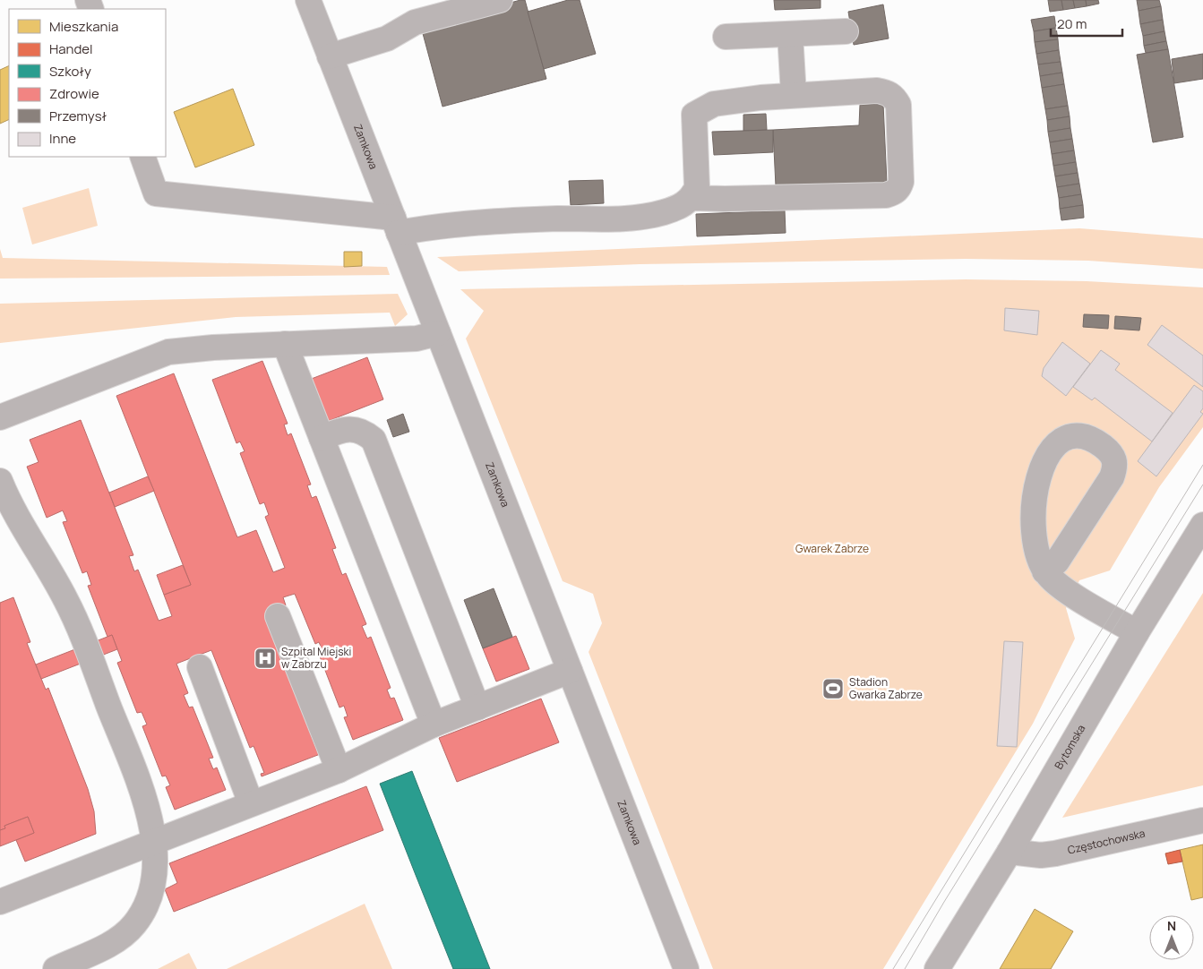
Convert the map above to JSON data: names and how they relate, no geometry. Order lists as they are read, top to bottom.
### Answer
{
  "streets": {
    "street": ["Zamkowa", "Bytomska", "Częstochowska"]
  },
  "crossings": [
    ["Bytomska", "Częstochowska"]
  ],
  "parks": ["Gwarek Zabrze"],
  "places": {
    "hospital": ["Szpital Miejski w Zabrzu"],
    "sports": ["Stadion Gwarka Zabrze"]
  },
  "legend": [
    "Mieszkania",
    "Handel",
    "Szkoły",
    "Zdrowie",
    "Przemysł",
    "Inne"
  ],
  "scale_bar": "20 m",
  "north": "top"
}
